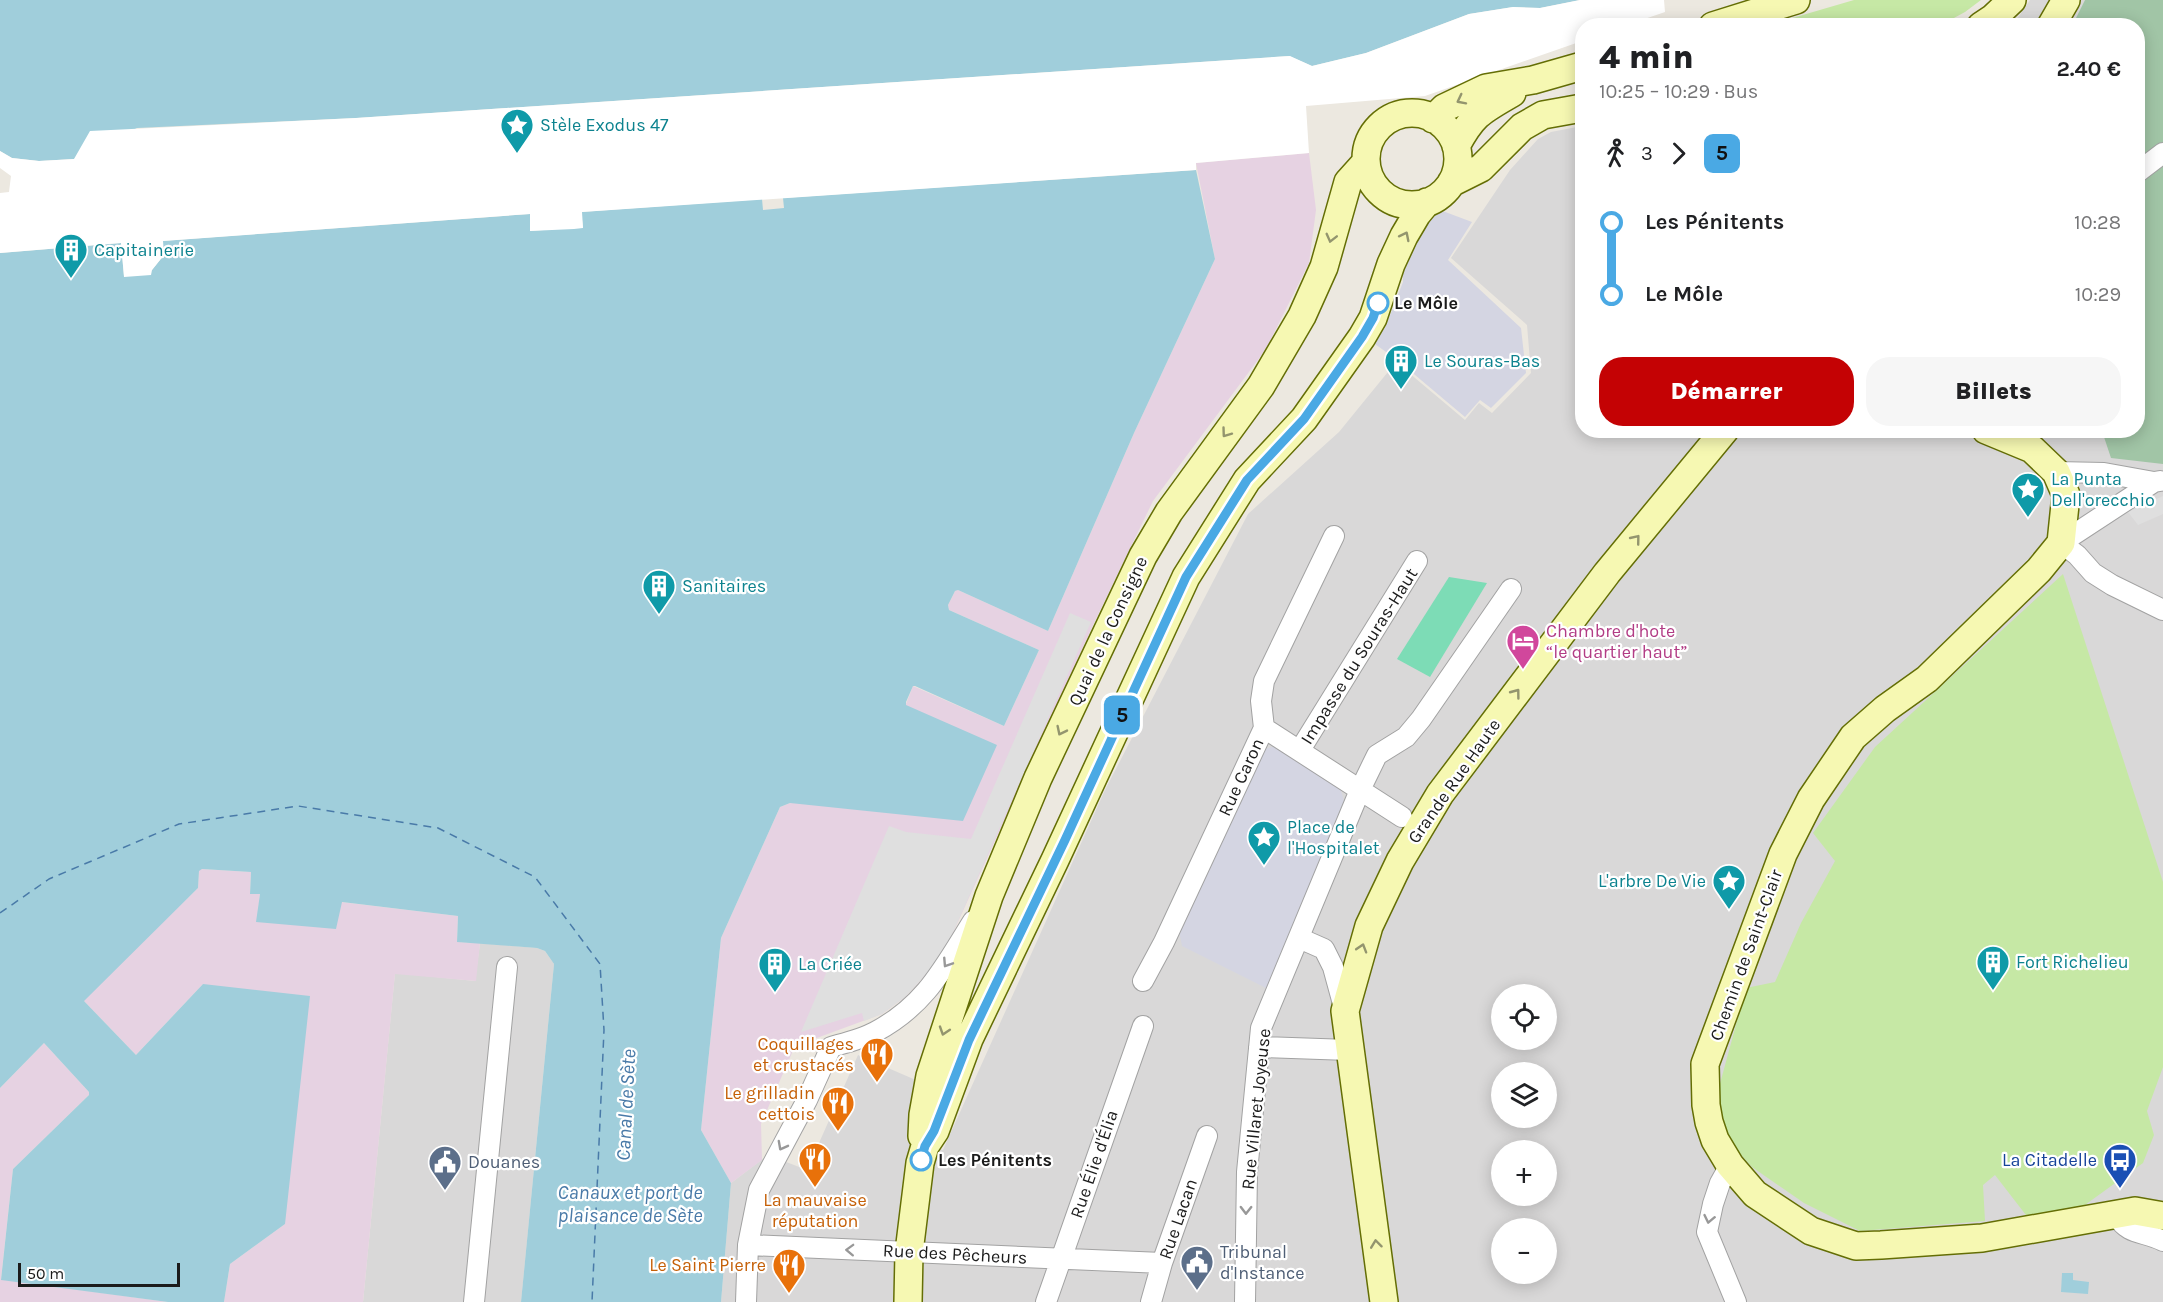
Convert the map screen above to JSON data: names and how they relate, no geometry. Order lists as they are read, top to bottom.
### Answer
{
  "streets": {
    "main road": ["Quai de la Consigne", "Grande Rue Haute", "Chemin de Saint-Clair"],
    "street": [
      "Impasse du Souras-Haut",
      "Rue Caron",
      "Rue Villaret Joyeuse",
      "Rue Élie d'Élia",
      "Rue Lacan",
      "Rue des Pêcheurs"
    ]
  },
  "crossings": [
    ["Rue Élie d'Élia", "Rue des Pêcheurs"],
    ["Rue Lacan", "Rue des Pêcheurs"]
  ],
  "one_way": ["Grande Rue Haute", "Rue des Pêcheurs"],
  "water": ["Canal de Sète", "Canaux et port de plaisance de Sète"],
  "places": {
    "place": [
      "Stèle Exodus 47",
      "La Punta Dell'orecchio",
      "Place de l'Hospitalet",
      "L'arbre De Vie"
    ],
    "building": [
      "Capitainerie",
      "Le Souras-Bas",
      "Sanitaires",
      "Fort Richelieu",
      "La Criée"
    ],
    "other": ["Le Môle", "Les Pénitents"],
    "hotel": ["Chambre d'hote “le quartier haut”"],
    "restaurant": [
      "Coquillages et crustacés",
      "Le grilladin cettois",
      "La mauvaise réputation",
      "Le Saint Pierre"
    ],
    "bus stop": ["La Citadelle"],
    "public building": ["Douanes", "Tribunal d'Instance"]
  },
  "lines": ["bus line 5"],
  "scale_bar": "50 m",
  "page": {
    "on_map": "5",
    "heading": ["4 min", "10:25 – 10:29 · Bus", "2.40 €"],
    "legs": ["3", "5"],
    "list": [
      {
        "name": "Les Pénitents",
        "value": "10:28"
      },
      {
        "name": "Le Môle",
        "value": "10:29"
      }
    ],
    "buttons": ["Démarrer", "Billets"],
    "map_buttons": ["+", "−"],
    "scale": "50 m"
  }
}
